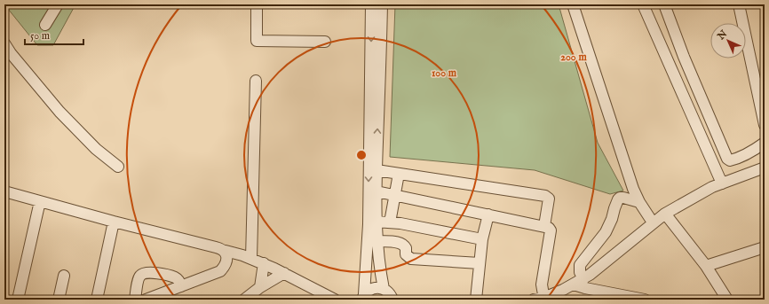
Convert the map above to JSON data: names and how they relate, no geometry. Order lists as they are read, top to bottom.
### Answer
{
  "scale_bar": "50 m",
  "north": "top left",
  "rings": ["200 m", "100 m"]
}
